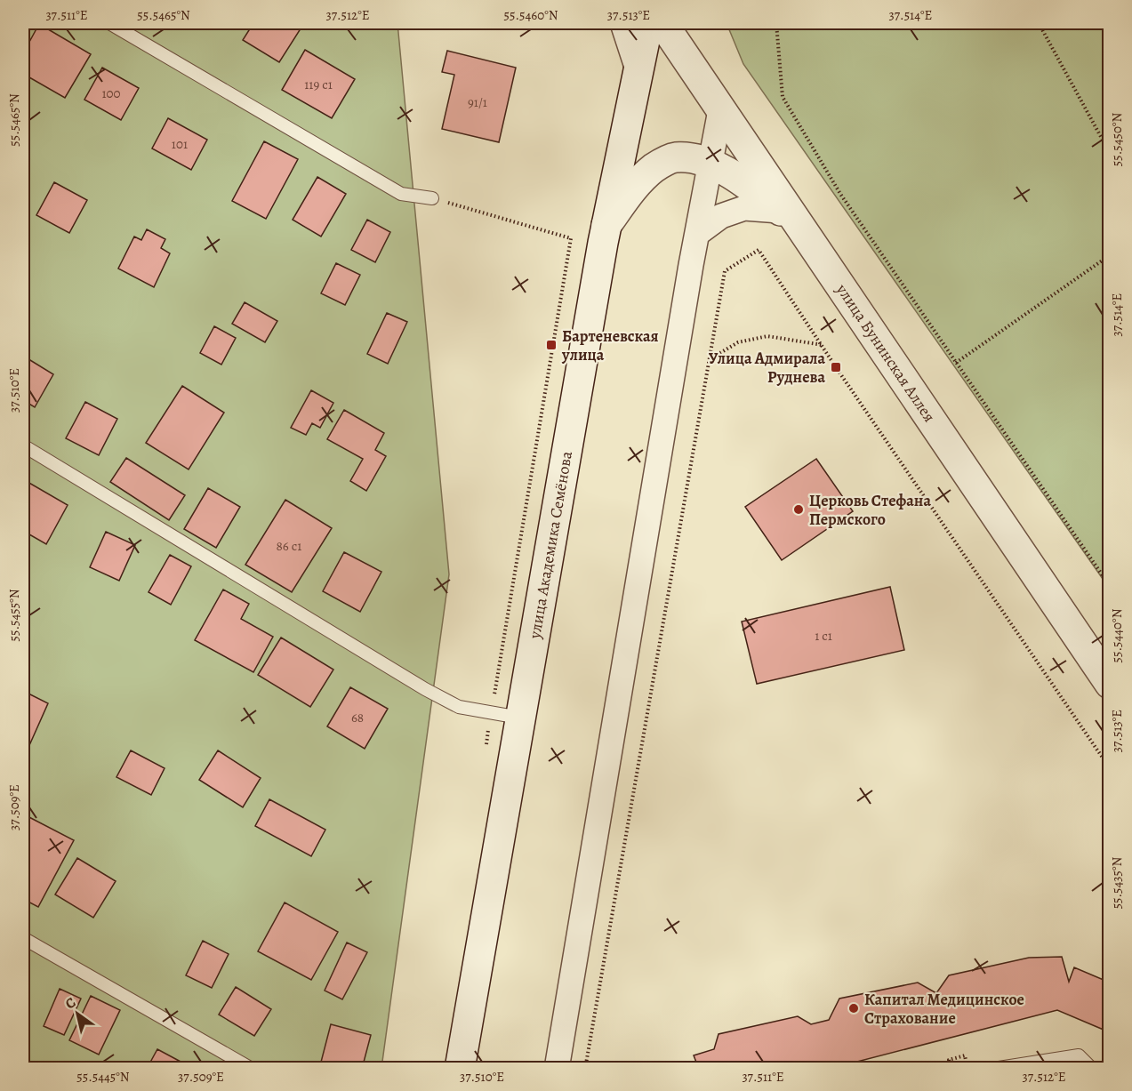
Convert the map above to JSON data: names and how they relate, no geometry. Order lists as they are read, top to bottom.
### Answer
{
  "streets": {
    "main road": ["улица Бунинская Аллея", "улица Академика Семёнова"]
  },
  "places": {
    "transit": ["Бартеневская улица", "Улица Адмирала Руднева"],
    "other": ["Церковь Стефана Пермского", "Капитал Медицинское Страхование"]
  },
  "house_numbers": [
    "119 с1",
    "100",
    "91/1",
    "101",
    "86 с1",
    "1 с1",
    "68"
  ],
  "north": "top left",
  "coordinates": [
    "37.511°E",
    "55.5465°N",
    "37.512°E",
    "55.5460°N",
    "37.513°E",
    "37.514°E",
    "55.5450°N",
    "37.510°E",
    "55.5455°N",
    "55.5440°N",
    "37.509°E",
    "55.5435°N",
    "55.5445°N"
  ]
}
